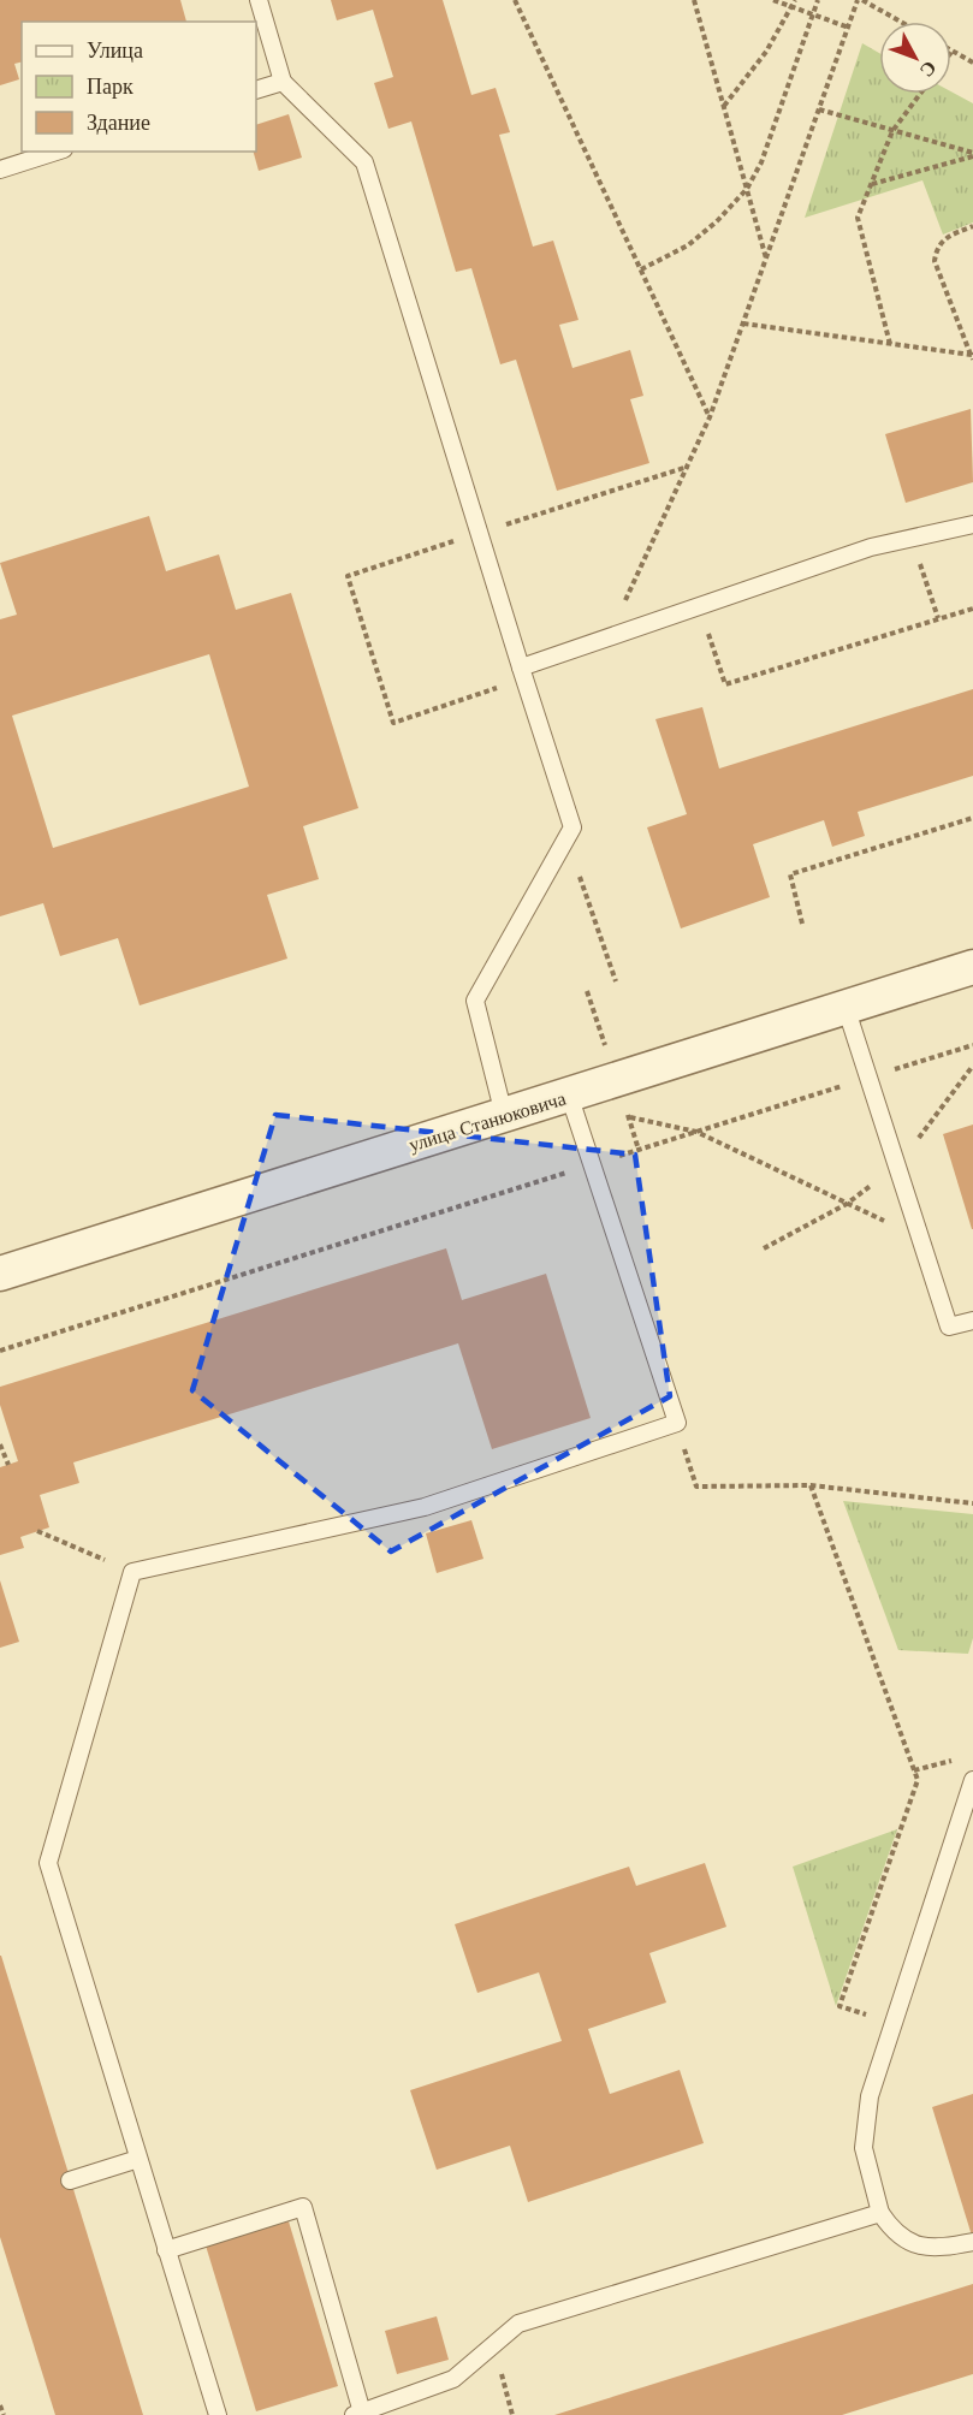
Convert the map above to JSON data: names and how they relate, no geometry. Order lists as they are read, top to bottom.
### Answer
{
  "streets": {
    "street": ["улица Станюковича"]
  },
  "legend": ["Улица", "Парк", "Здание"],
  "north": "bottom right"
}
